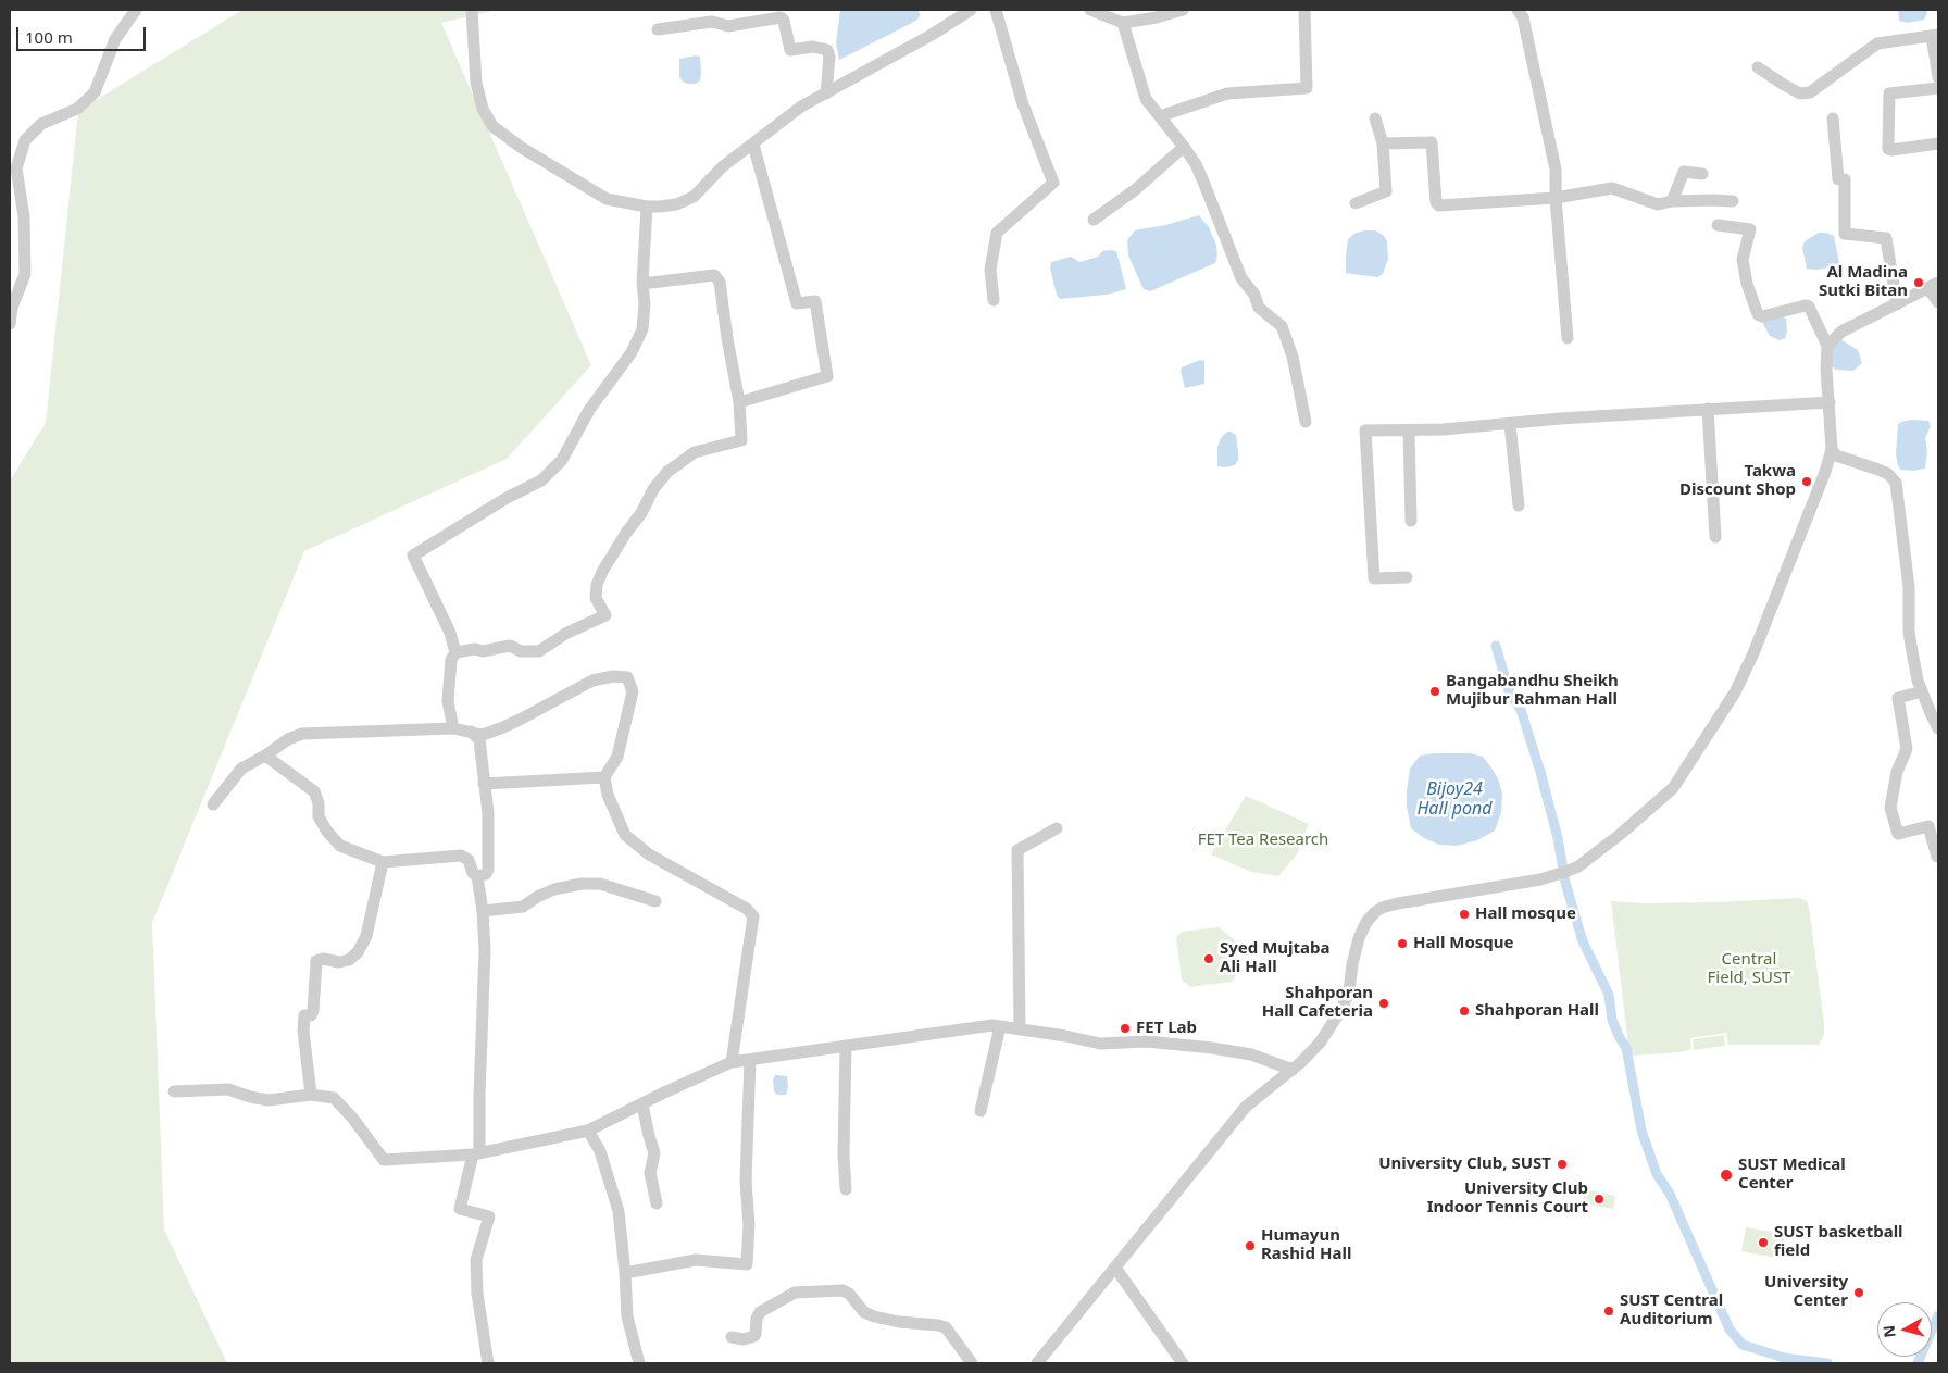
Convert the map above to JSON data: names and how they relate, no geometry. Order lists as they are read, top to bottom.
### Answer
{
  "water": ["Bijoy24 Hall pond"],
  "parks": ["FET Tea Research", "Central Field, SUST"],
  "places": [
    "Al Madina Sutki Bitan",
    "Takwa Discount Shop",
    "Bangabandhu Sheikh Mujibur Rahman Hall",
    "Hall mosque",
    "Hall Mosque",
    "Syed Mujtaba Ali Hall",
    "Shahporan Hall Cafeteria",
    "Shahporan Hall",
    "FET Lab",
    "University Club, SUST",
    "SUST Medical Center",
    "University Club Indoor Tennis Court",
    "SUST basketball field",
    "Humayun Rashid Hall",
    "University Center",
    "SUST Central Auditorium"
  ],
  "scale_bar": "100 m",
  "north": "left"
}
